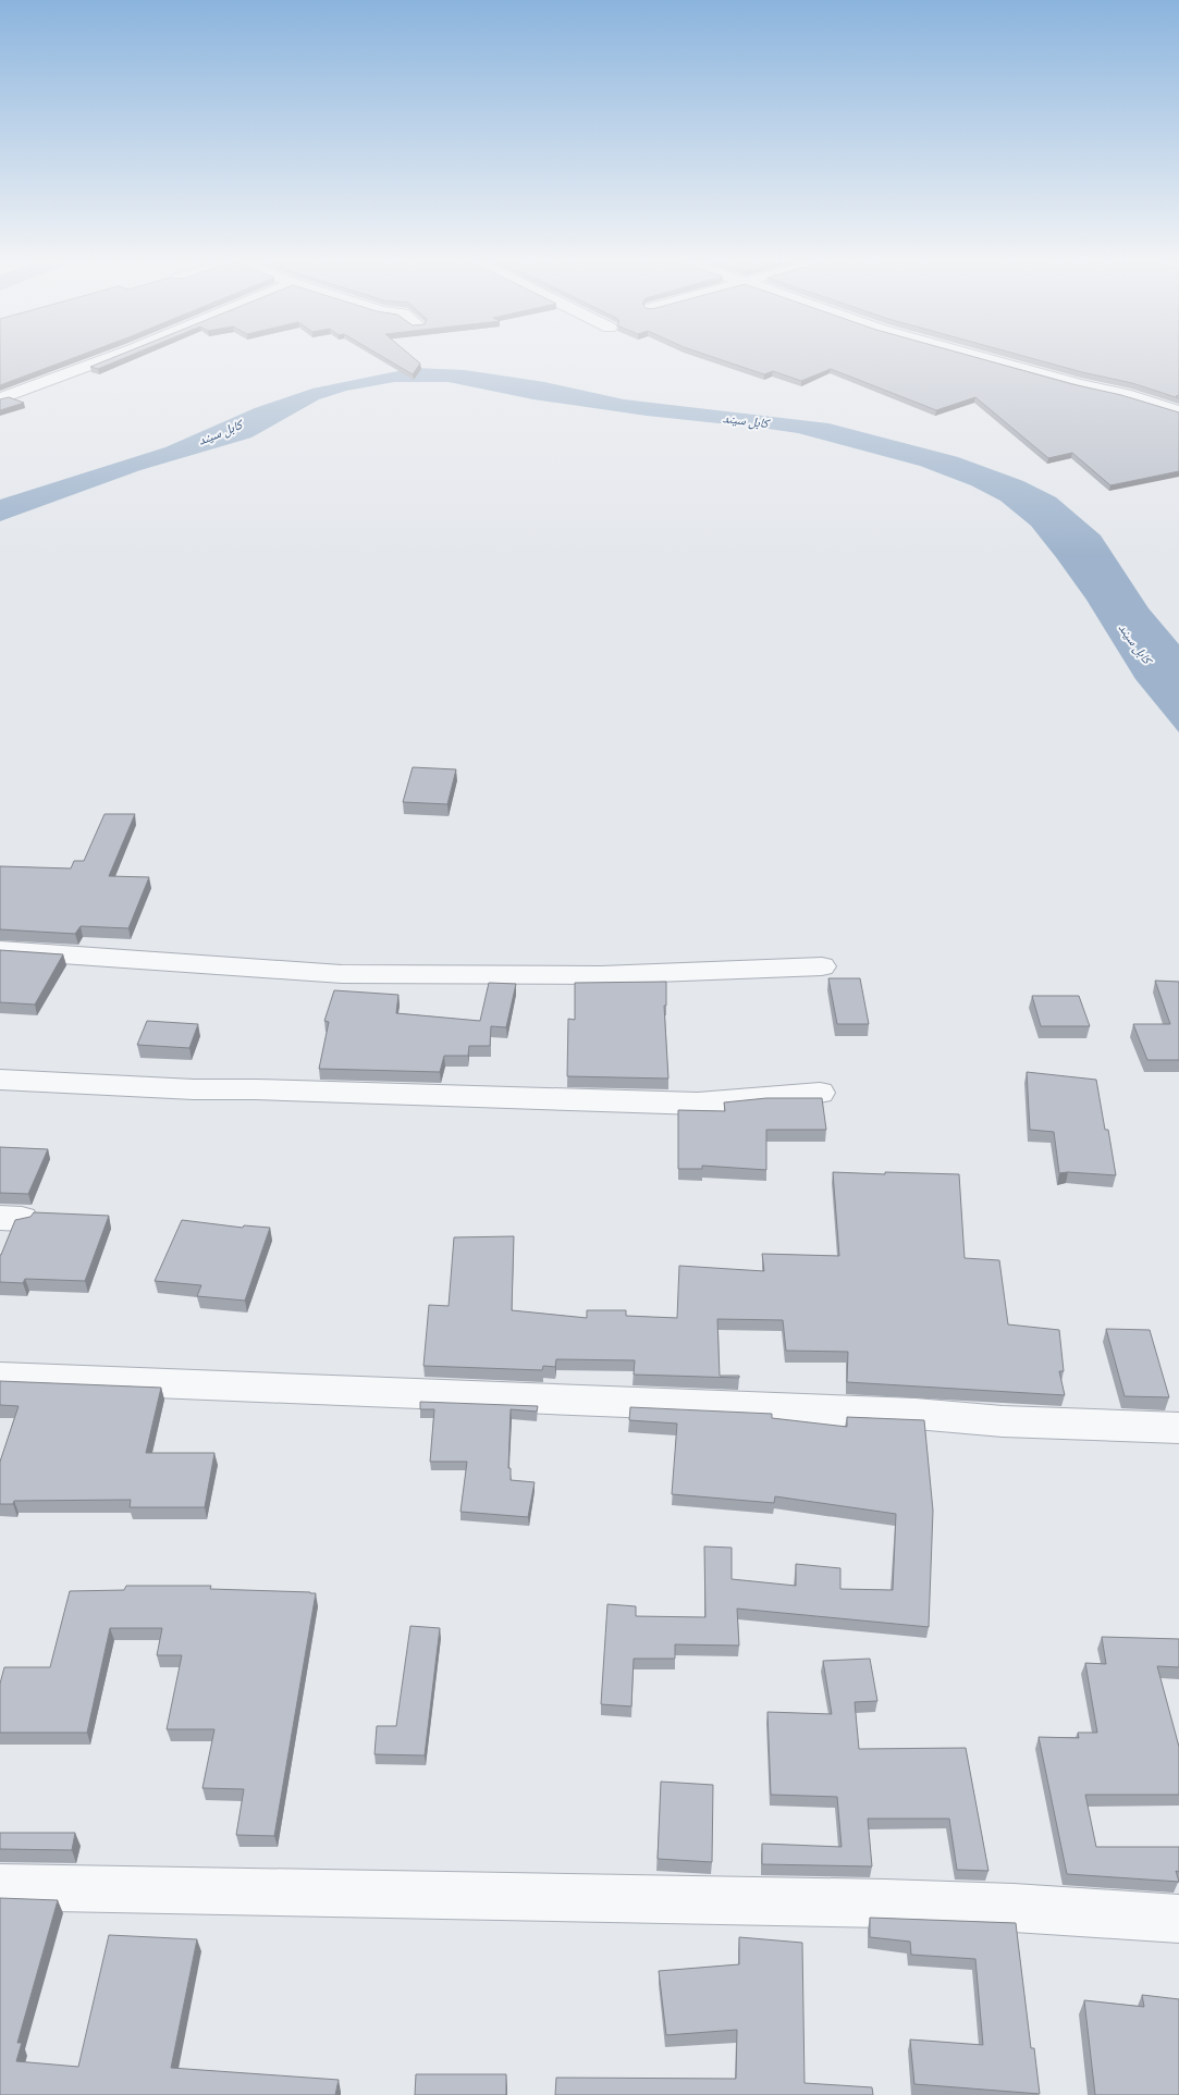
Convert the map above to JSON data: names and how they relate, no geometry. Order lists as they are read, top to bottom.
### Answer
{
  "water": ["کابل سيند"]
}
